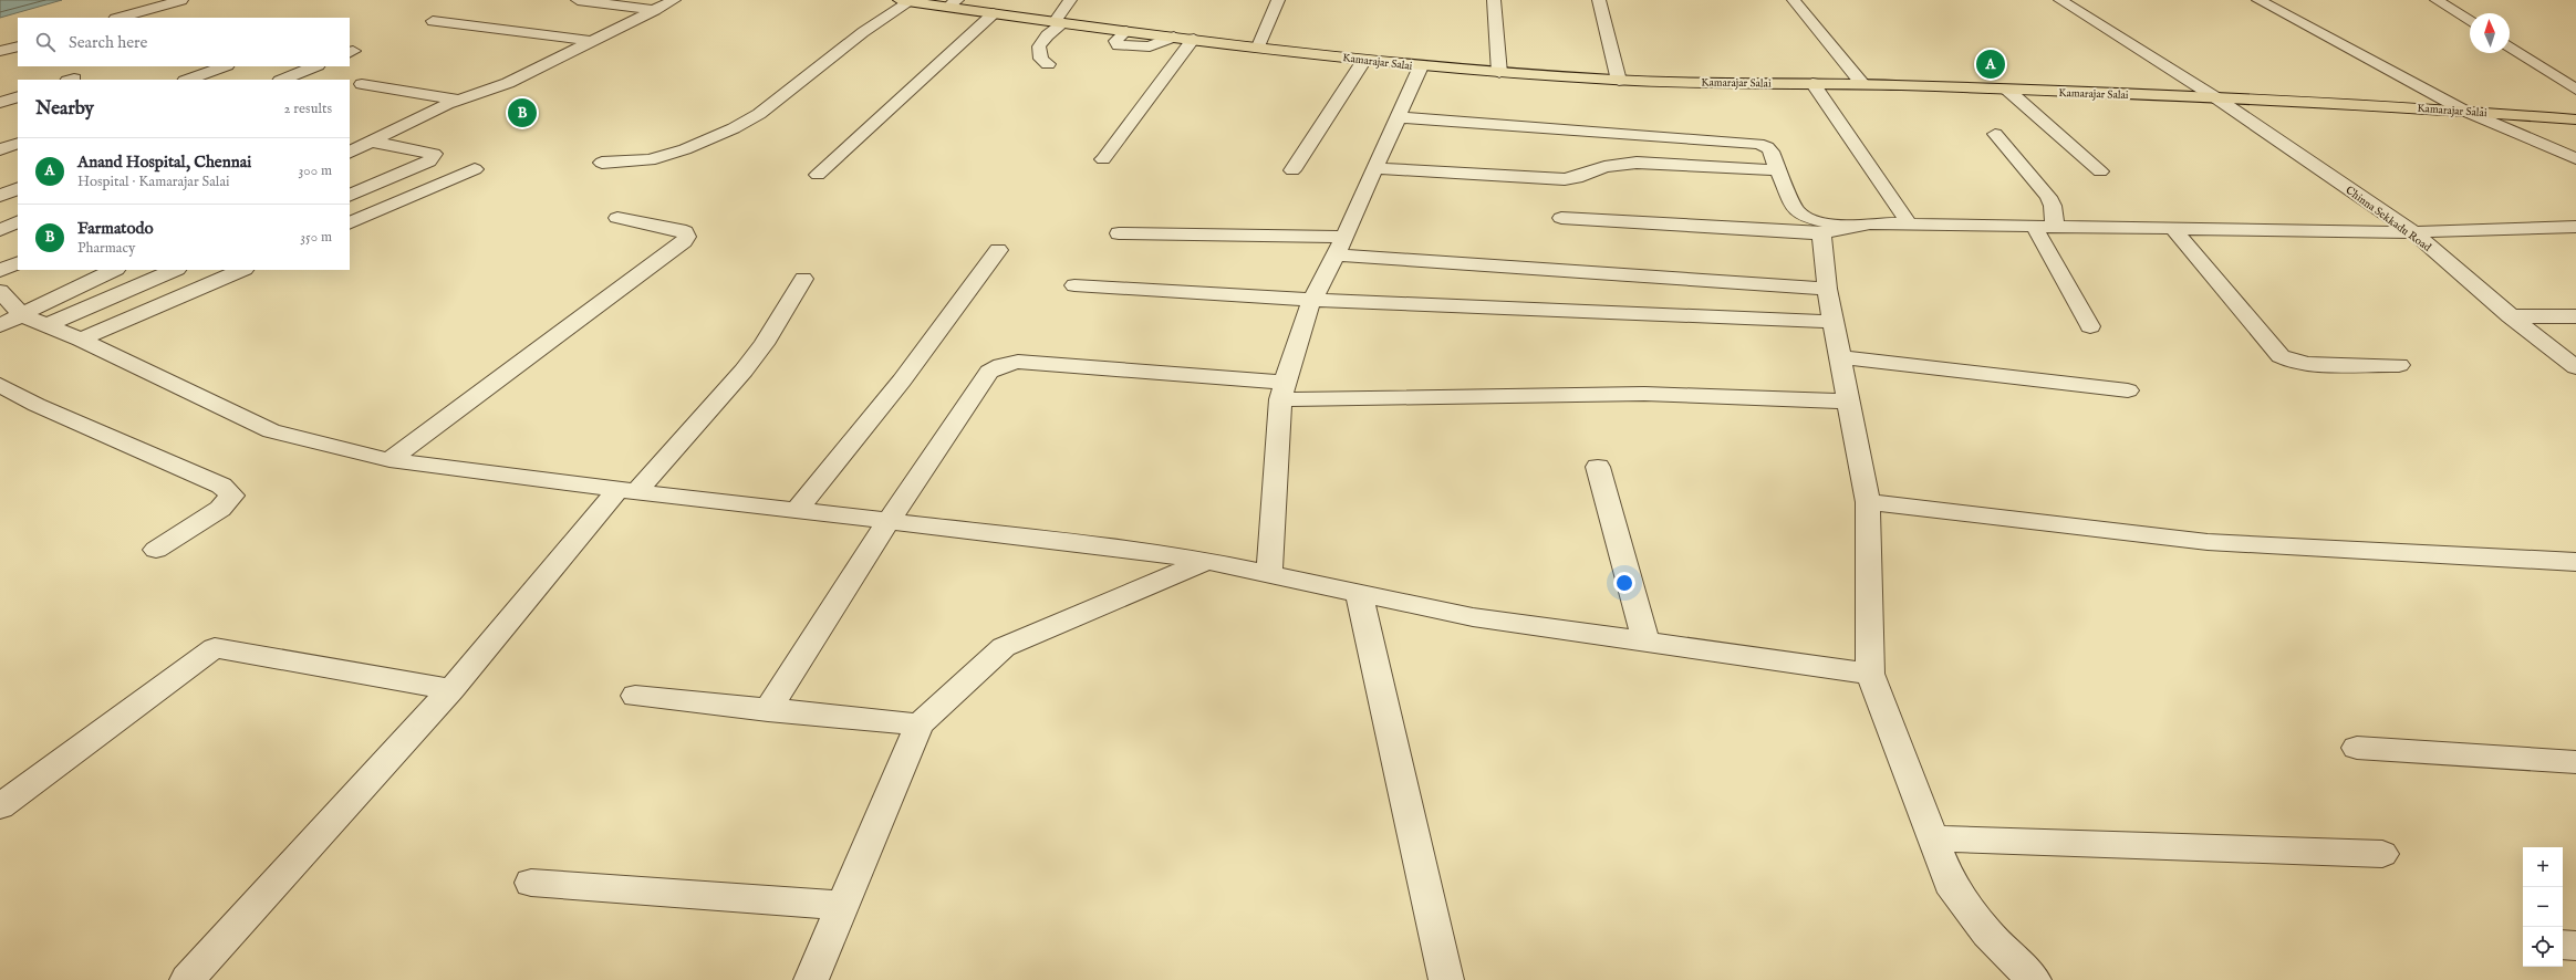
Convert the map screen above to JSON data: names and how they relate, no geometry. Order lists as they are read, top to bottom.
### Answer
{
  "streets": {
    "main road": ["Kamarajar Salai"],
    "street": ["Chinna Sekkadu Road"]
  },
  "crossings": [
    ["Kamarajar Salai", "Chinna Sekkadu Road"]
  ],
  "north": "top",
  "page": {
    "search": "Search here",
    "pins": ["A", "B"],
    "heading": ["Nearby", "2 results"],
    "list": [
      {
        "mark": "A",
        "name": "Anand Hospital, Chennai",
        "note": "Hospital · Kamarajar Salai",
        "value": "300 m"
      },
      {
        "mark": "B",
        "name": "Farmatodo",
        "note": "Pharmacy",
        "value": "350 m"
      }
    ],
    "map_buttons": ["+", "−"]
  }
}
